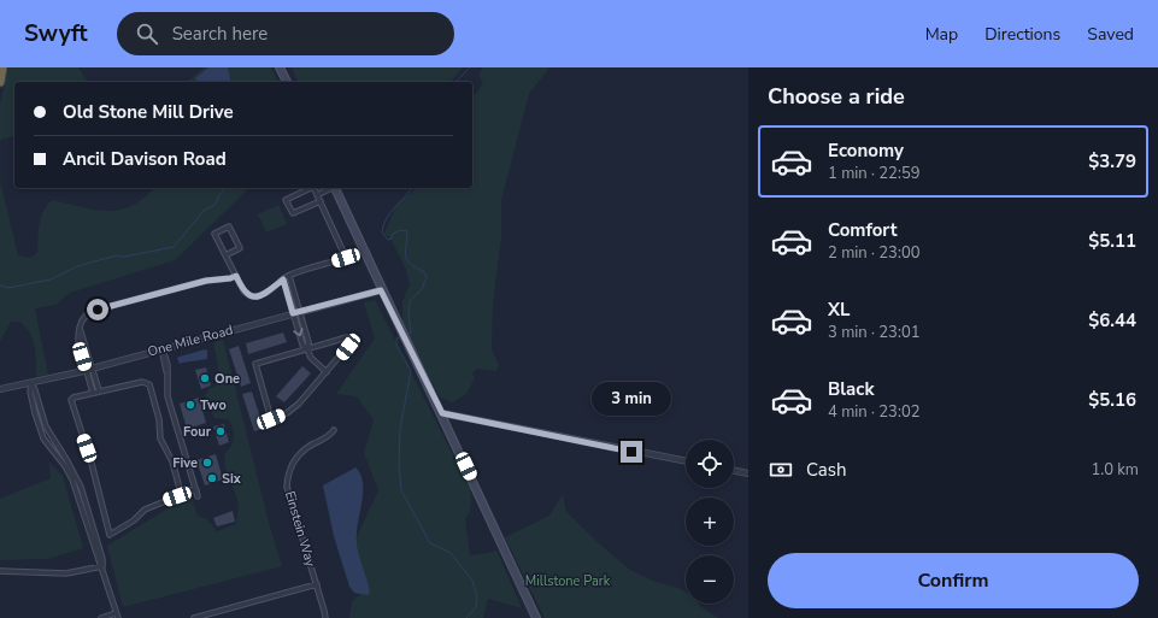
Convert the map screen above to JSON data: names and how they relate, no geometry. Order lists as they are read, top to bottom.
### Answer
{
  "streets": {
    "street": ["One Mile Road", "Einstein Way"]
  },
  "parks": ["Millstone Park"],
  "places": [
    "One",
    "Two",
    "Four",
    "Five",
    "Six"
  ],
  "page": {
    "header": "Swyft",
    "search": "Search here",
    "nav": ["Map", "Directions", "Saved"],
    "heading": "Choose a ride",
    "banner": ["Old Stone Mill Drive", "Ancil Davison Road"],
    "list": [
      {
        "name": "Economy",
        "note": "1 min · 22:59",
        "value": "$3.79"
      },
      {
        "name": "Comfort",
        "note": "2 min · 23:00",
        "value": "$5.11"
      },
      {
        "name": "XL",
        "note": "3 min · 23:01",
        "value": "$6.44"
      },
      {
        "name": "Black",
        "note": "4 min · 23:02",
        "value": "$5.16"
      }
    ],
    "bubble": "3 min",
    "map_buttons": ["+", "−"],
    "pay": ["Cash", "1.0 km"],
    "buttons": "Confirm"
  }
}
